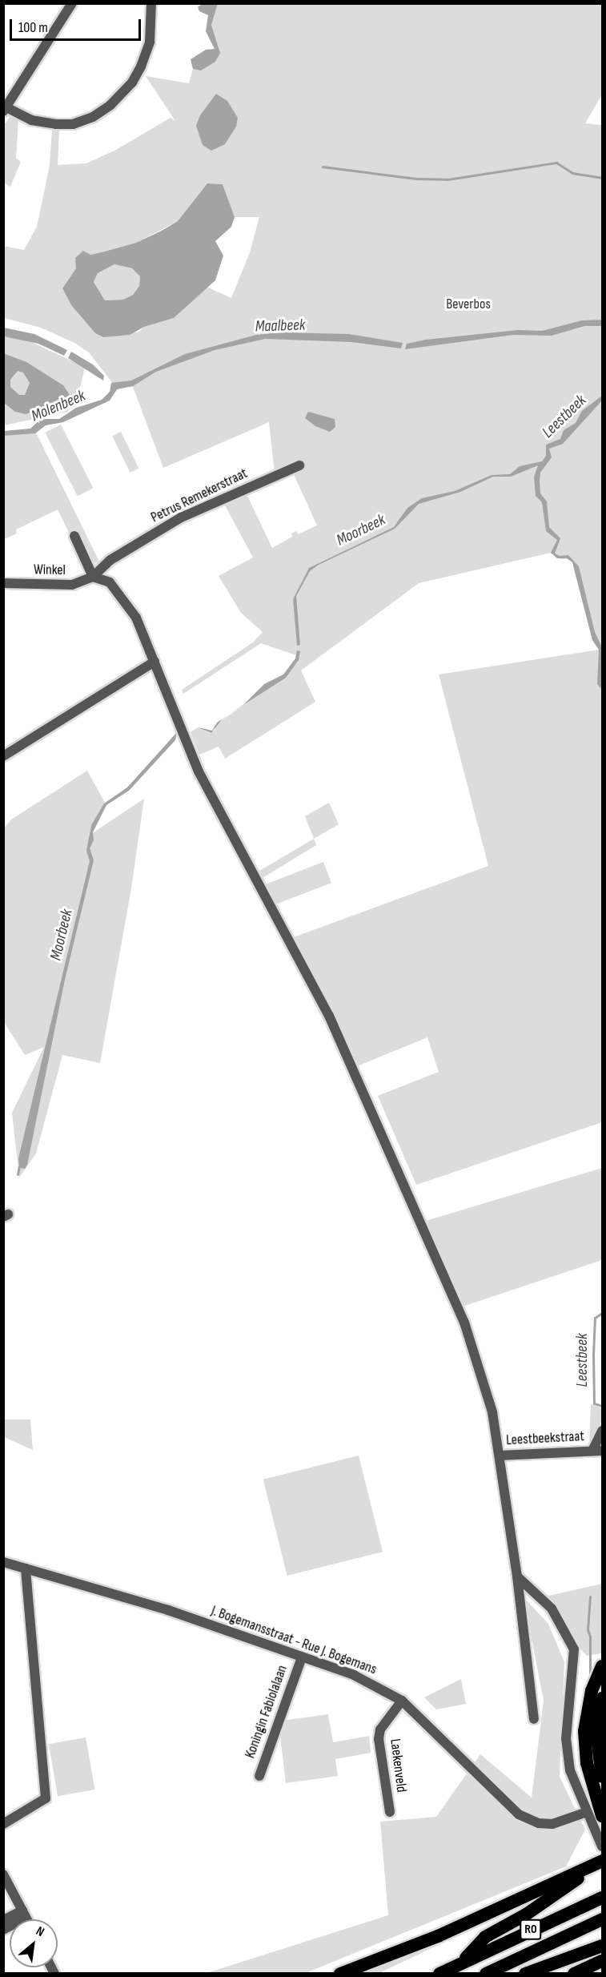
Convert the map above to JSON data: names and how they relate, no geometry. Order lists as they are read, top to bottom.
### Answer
{
  "streets": {
    "highway": ["R0"],
    "street": [
      "Petrus Remekerstraat",
      "Winkel",
      "Leestbeekstraat",
      "J. Bogemansstraat - Rue J. Bogemans",
      "Koningin Fabiolalaan",
      "Laekenveld"
    ]
  },
  "crossings": [
    ["Petrus Remekerstraat", "Winkel"],
    ["J. Bogemansstraat - Rue J. Bogemans", "Koningin Fabiolalaan"],
    ["J. Bogemansstraat - Rue J. Bogemans", "Laekenveld"]
  ],
  "water": [
    "Maalbeek",
    "Molenbeek",
    "Leestbeek",
    "Moorbeek"
  ],
  "parks": ["Beverbos"],
  "scale_bar": "100 m",
  "north": "top right"
}
